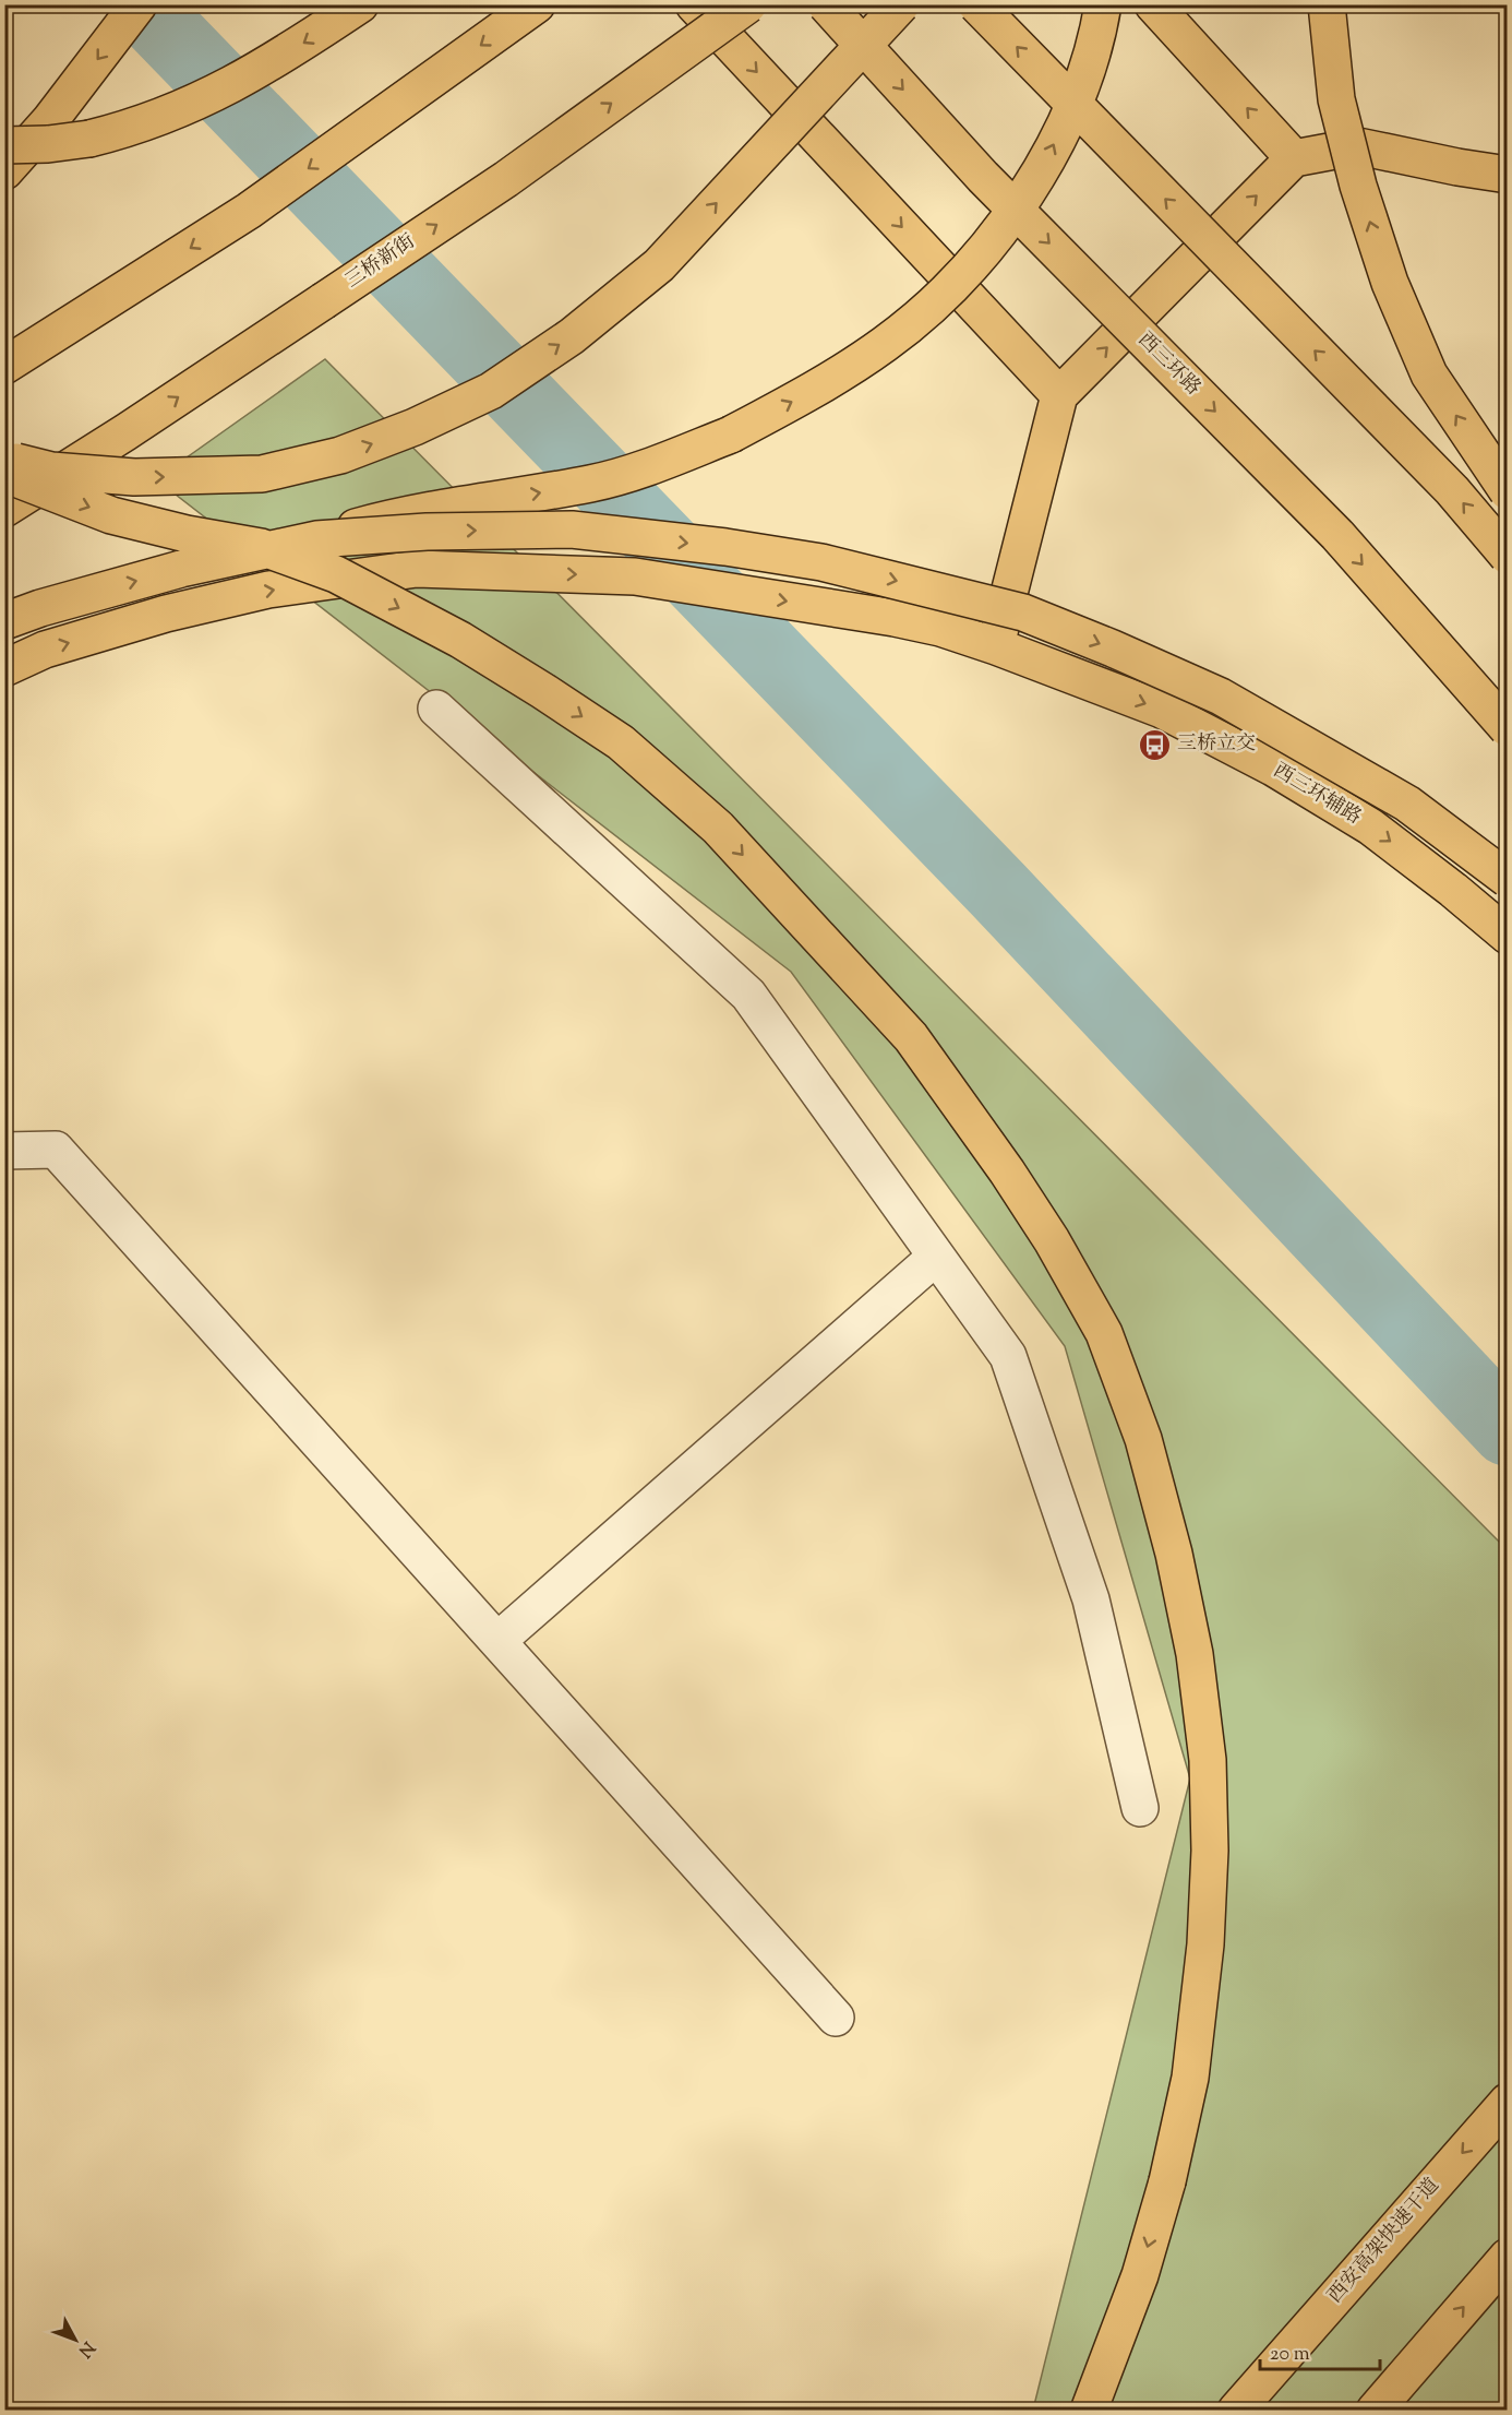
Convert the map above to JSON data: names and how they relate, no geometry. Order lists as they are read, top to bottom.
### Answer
{
  "streets": {
    "main road": [
      "三桥新街",
      "西三环路",
      "西三环辅路",
      "西安高架快速干道"
    ]
  },
  "places": {
    "bus stop": ["三桥立交"]
  },
  "scale_bar": "20 m",
  "north": "bottom right"
}
